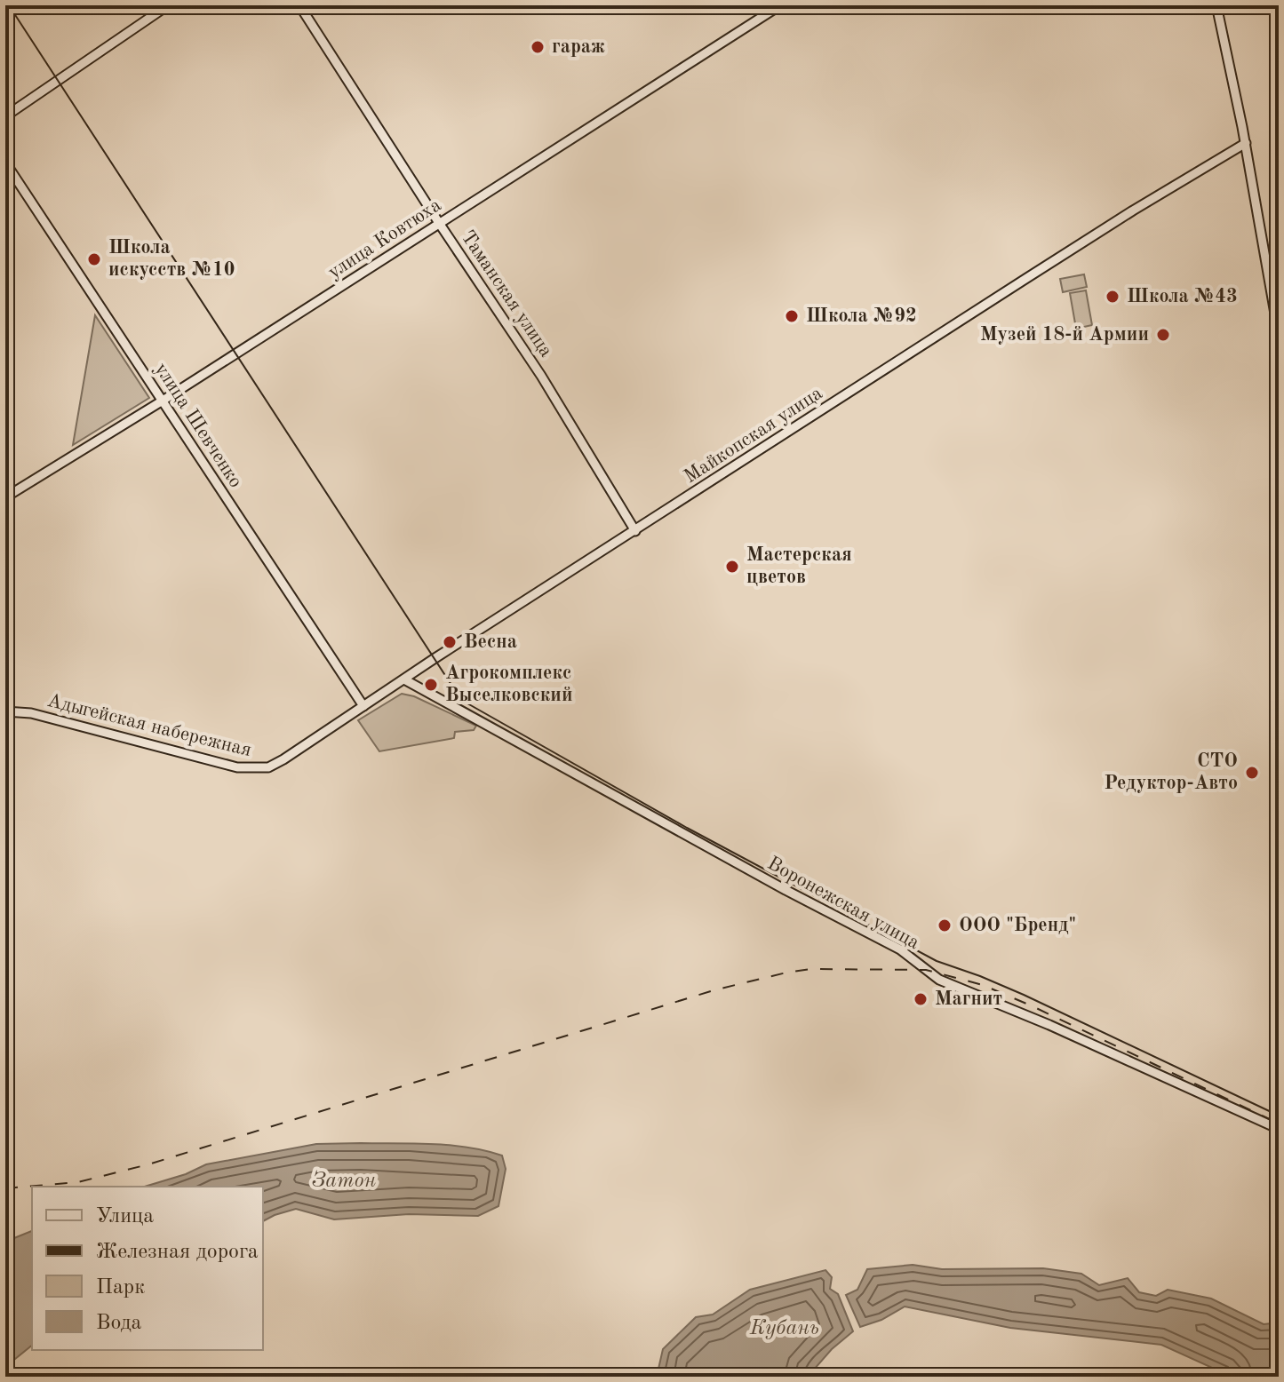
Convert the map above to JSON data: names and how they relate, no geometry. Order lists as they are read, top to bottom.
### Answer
{
  "streets": {
    "street": [
      "улица Ковтюха",
      "Таманская улица",
      "улица Шевченко",
      "Майкопская улица",
      "Адыгейская набережная",
      "Воронежская улица"
    ]
  },
  "crossings": [
    ["улица Ковтюха", "Таманская улица"],
    ["улица Ковтюха", "улица Шевченко"],
    ["Таманская улица", "Майкопская улица"],
    ["улица Шевченко", "Майкопская улица"],
    ["Майкопская улица", "Адыгейская набережная"],
    ["Майкопская улица", "Воронежская улица"]
  ],
  "water": ["Затон", "Кубань"],
  "places": [
    "гараж",
    "Школа искусств №10",
    "Школа №43",
    "Школа №92",
    "Музей 18-й Армии",
    "Мастерская цветов",
    "Весна",
    "Агрокомплекс Выселковский",
    "СТО Редуктор-Авто",
    "ООО \"Бренд\"",
    "Магнит"
  ],
  "legend": [
    "Улица",
    "Железная дорога",
    "Парк",
    "Вода"
  ]
}
